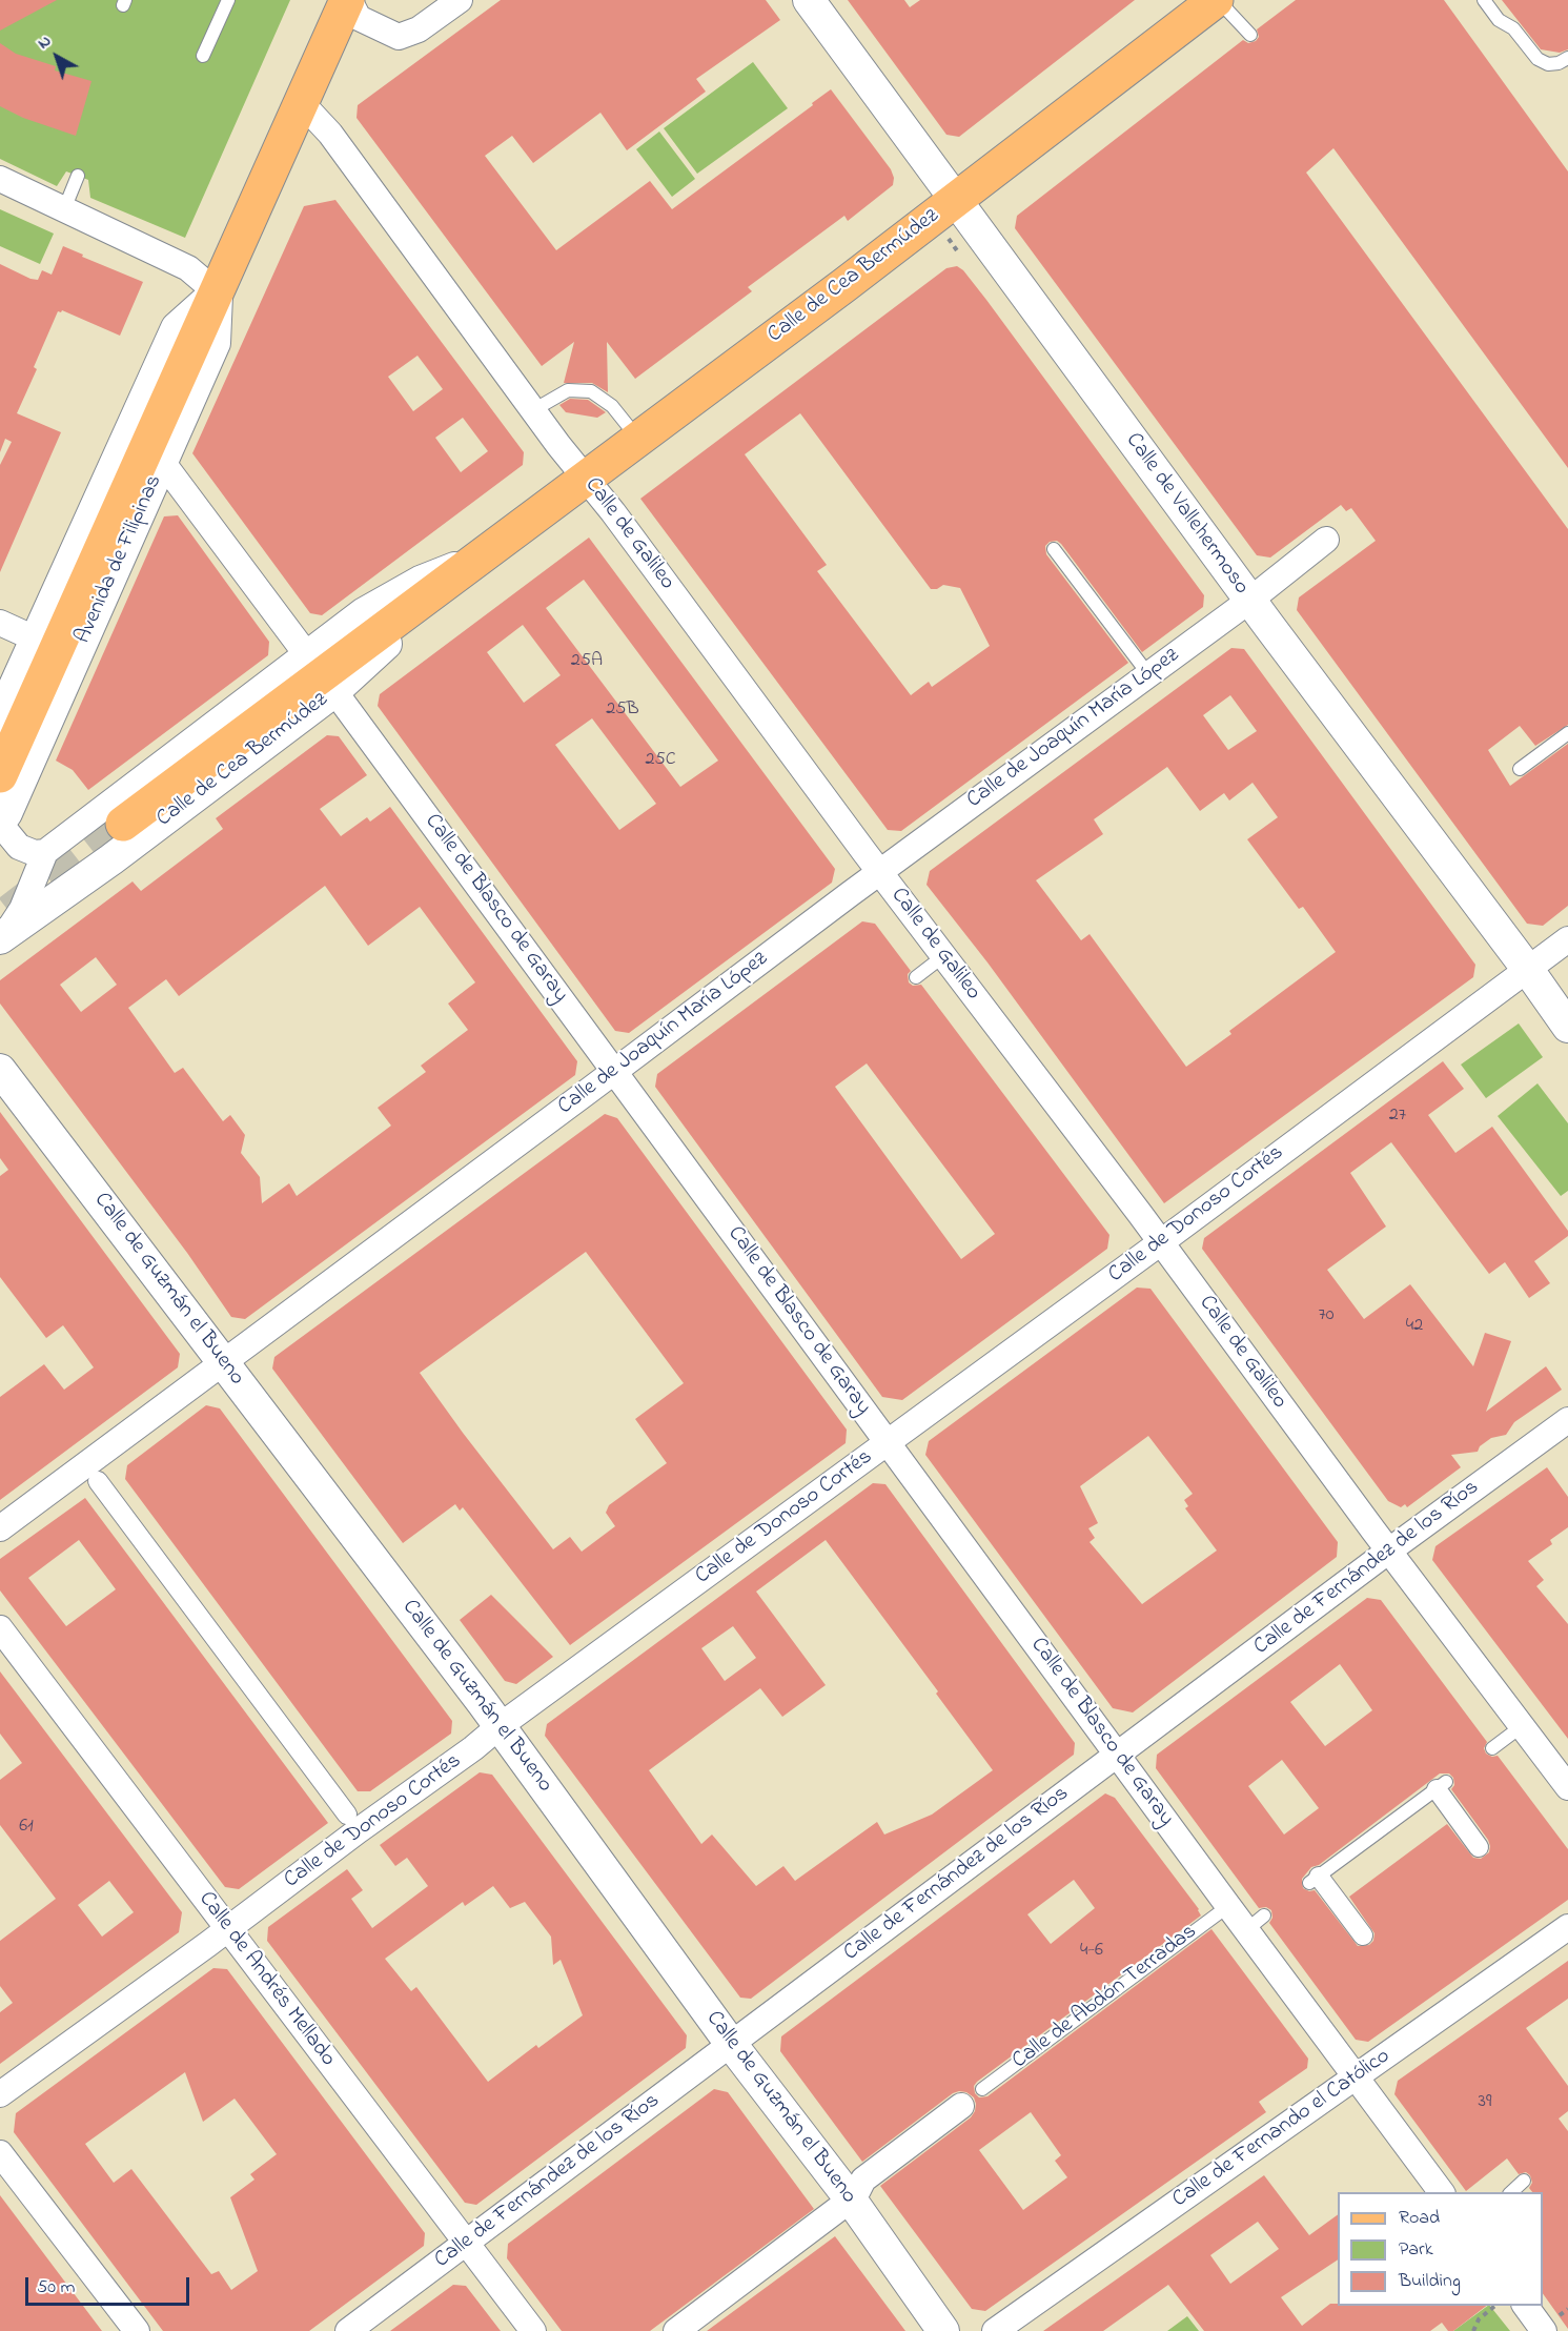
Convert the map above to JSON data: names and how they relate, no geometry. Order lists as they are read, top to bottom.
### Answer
{
  "streets": {
    "main road": ["Calle de Cea Bermúdez", "Avenida de Filipinas"],
    "street": [
      "Calle de Vallehermoso",
      "Calle de Galileo",
      "Calle de Joaquín María López",
      "Calle de Blasco de Garay",
      "Calle de Donoso Cortés",
      "Calle de Guzmán el Bueno",
      "Calle de Fernández de los Ríos",
      "Calle de Andrés Mellado",
      "Calle de Fernando el Católico"
    ],
    "lane": ["Calle de Abdón Terradas"]
  },
  "crossings": [
    ["Calle de Cea Bermúdez", "Calle de Vallehermoso"],
    ["Calle de Cea Bermúdez", "Calle de Galileo"],
    ["Calle de Cea Bermúdez", "Calle de Blasco de Garay"],
    ["Calle de Vallehermoso", "Calle de Joaquín María López"],
    ["Calle de Vallehermoso", "Calle de Donoso Cortés"],
    ["Calle de Galileo", "Avenida de Filipinas"],
    ["Calle de Galileo", "Calle de Joaquín María López"],
    ["Calle de Galileo", "Calle de Donoso Cortés"],
    ["Calle de Galileo", "Calle de Fernández de los Ríos"],
    ["Calle de Joaquín María López", "Calle de Blasco de Garay"],
    ["Calle de Joaquín María López", "Calle de Guzmán el Bueno"],
    ["Calle de Blasco de Garay", "Calle de Donoso Cortés"],
    ["Calle de Blasco de Garay", "Calle de Fernández de los Ríos"],
    ["Calle de Blasco de Garay", "Calle de Abdón Terradas"],
    ["Calle de Blasco de Garay", "Calle de Fernando el Católico"],
    ["Calle de Donoso Cortés", "Calle de Guzmán el Bueno"],
    ["Calle de Donoso Cortés", "Calle de Andrés Mellado"],
    ["Calle de Guzmán el Bueno", "Calle de Fernández de los Ríos"],
    ["Calle de Fernández de los Ríos", "Calle de Andrés Mellado"]
  ],
  "house_numbers": [
    "25A",
    "25B",
    "25C",
    "27",
    "70",
    "42",
    "61",
    "4-6",
    "39"
  ],
  "legend": ["Road", "Park", "Building"],
  "scale_bar": "50 m",
  "north": "top left"
}
